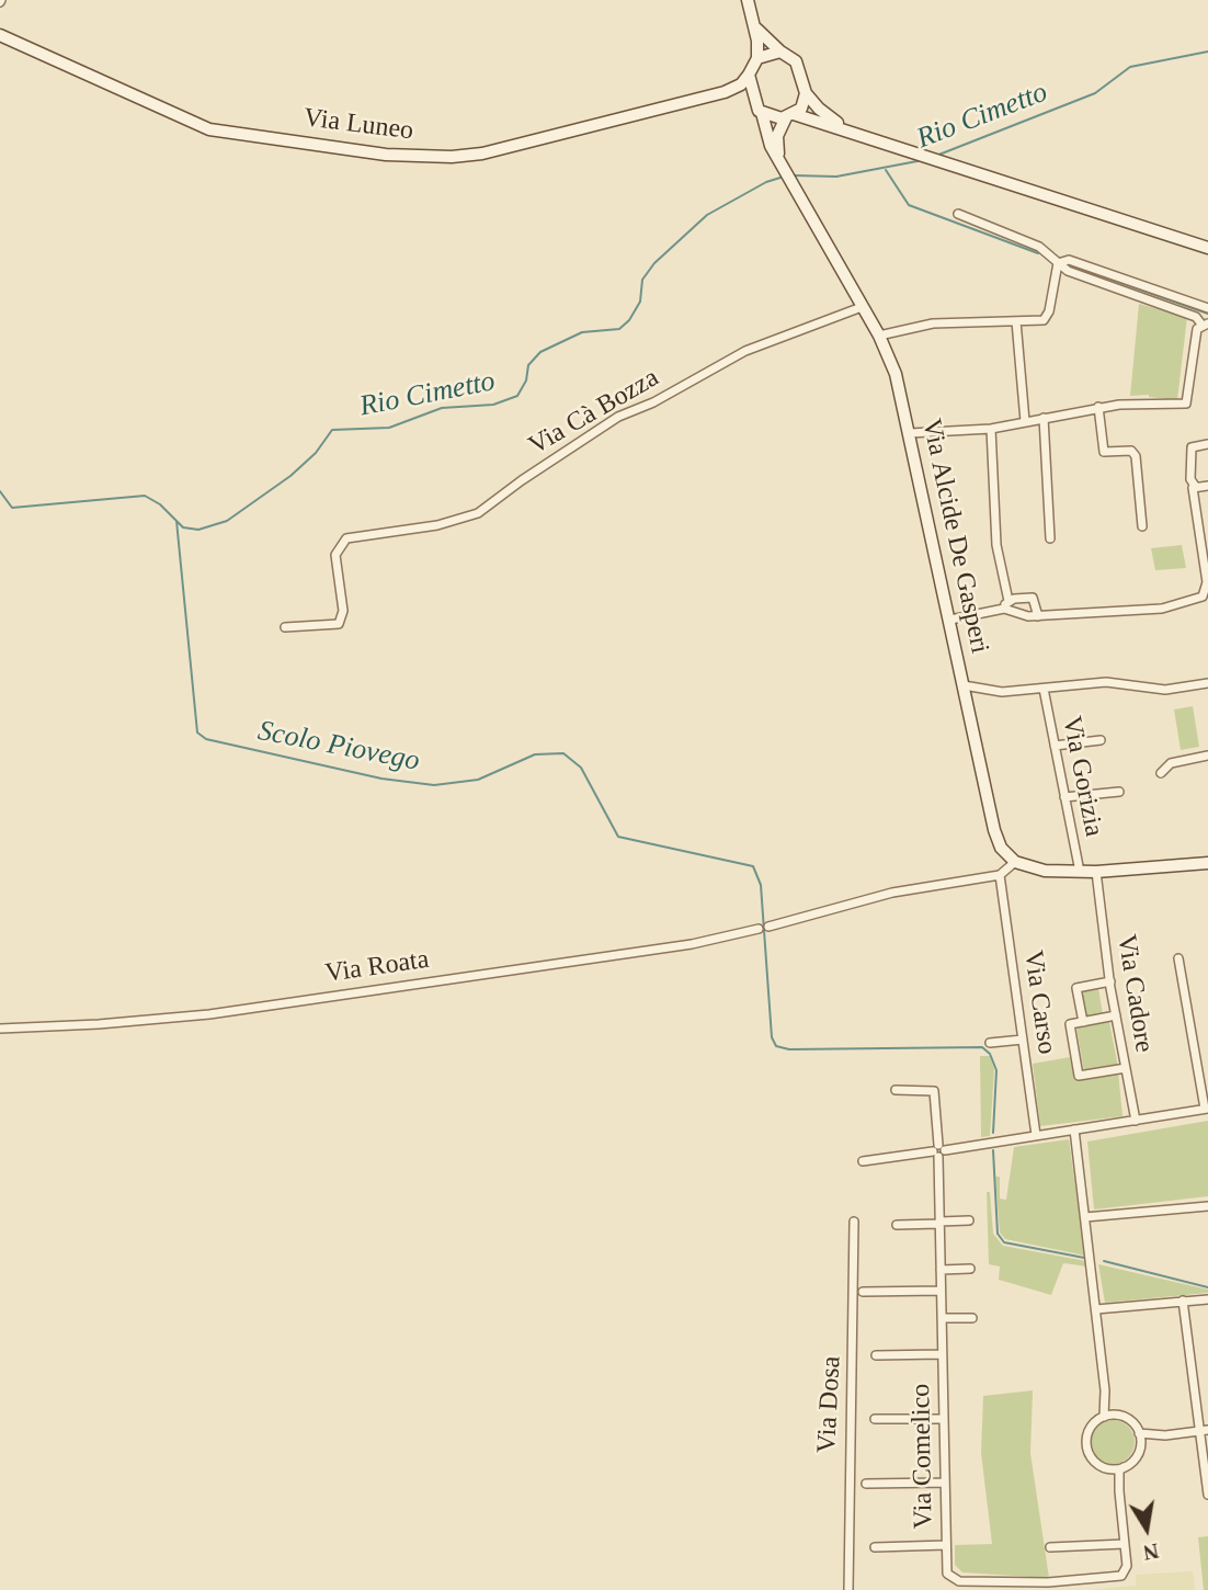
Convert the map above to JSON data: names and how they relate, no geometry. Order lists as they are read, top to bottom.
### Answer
{
  "streets": {
    "street": [
      "Via Luneo",
      "Via Cà Bozza",
      "Via Alcide De Gasperi",
      "Via Gorizia",
      "Via Roata",
      "Via Cadore",
      "Via Carso",
      "Via Dosa",
      "Via Comelico"
    ]
  },
  "crossings": [
    ["Via Cà Bozza", "Via Alcide De Gasperi"]
  ],
  "water": ["Rio Cimetto", "Scolo Piovego"],
  "north": "bottom"
}
